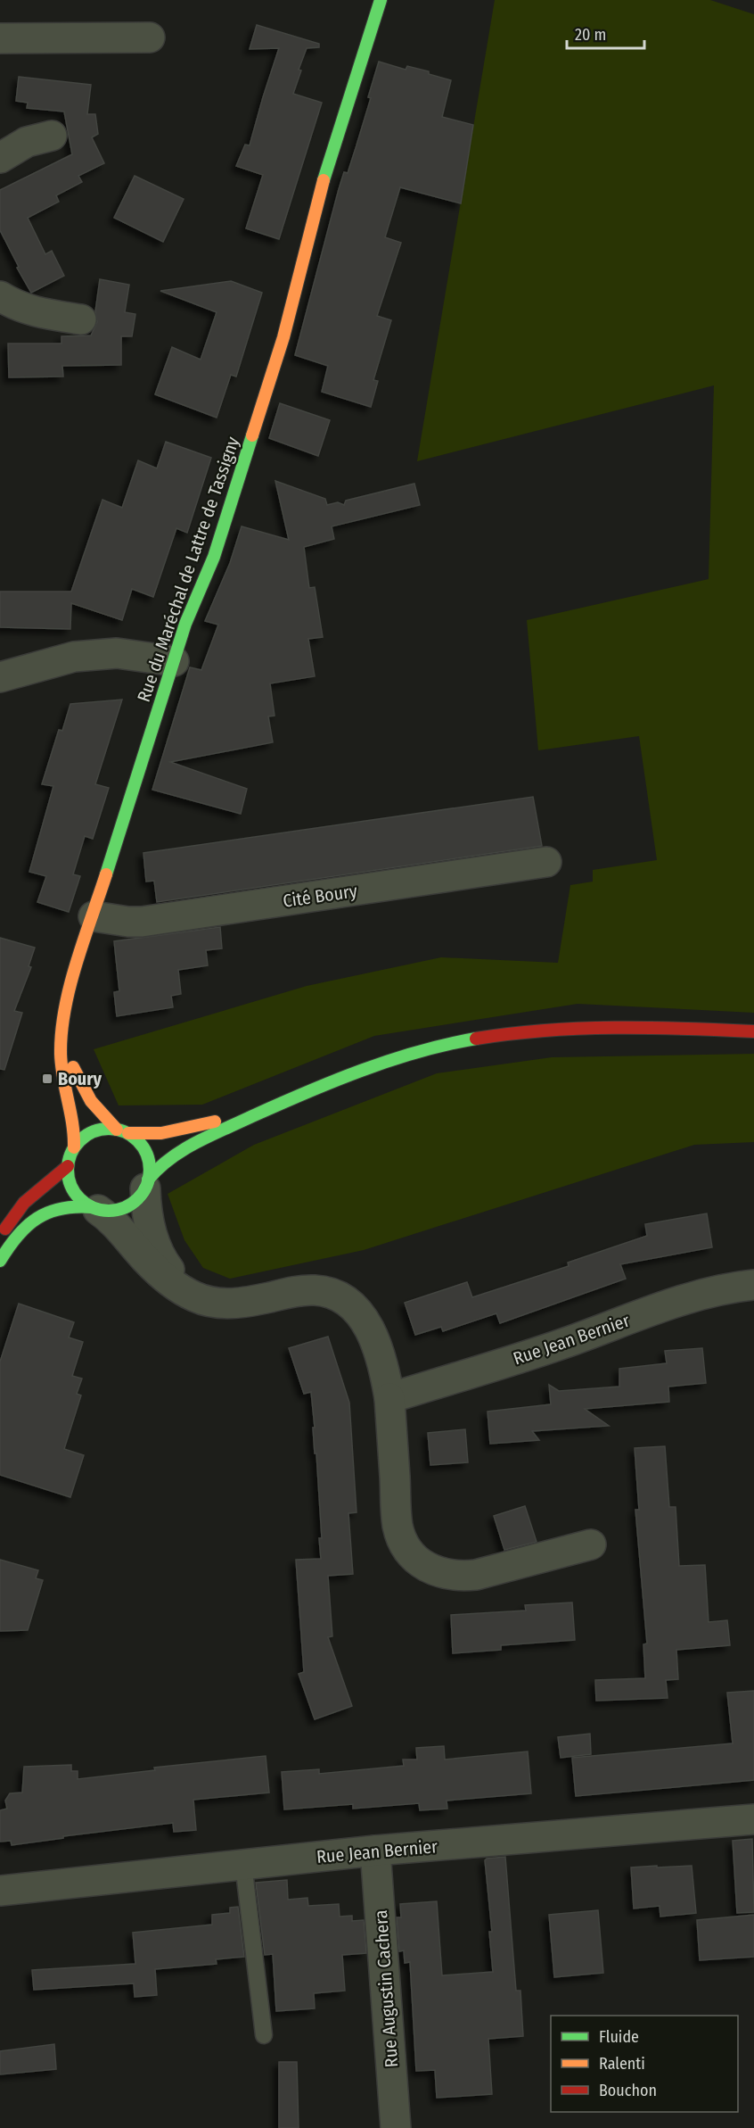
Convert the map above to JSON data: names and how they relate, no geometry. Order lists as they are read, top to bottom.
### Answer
{
  "streets": {
    "street": [
      "Rue du Maréchal de Lattre de Tassigny",
      "Cité Boury",
      "Rue Jean Bernier",
      "Rue Augustin Cachera"
    ]
  },
  "crossings": [
    ["Rue du Maréchal de Lattre de Tassigny", "Cité Boury"],
    ["Rue Jean Bernier", "Rue Augustin Cachera"]
  ],
  "places": {
    "transit": ["Boury"]
  },
  "legend": ["Fluide", "Ralenti", "Bouchon"],
  "scale_bar": "20 m"
}
